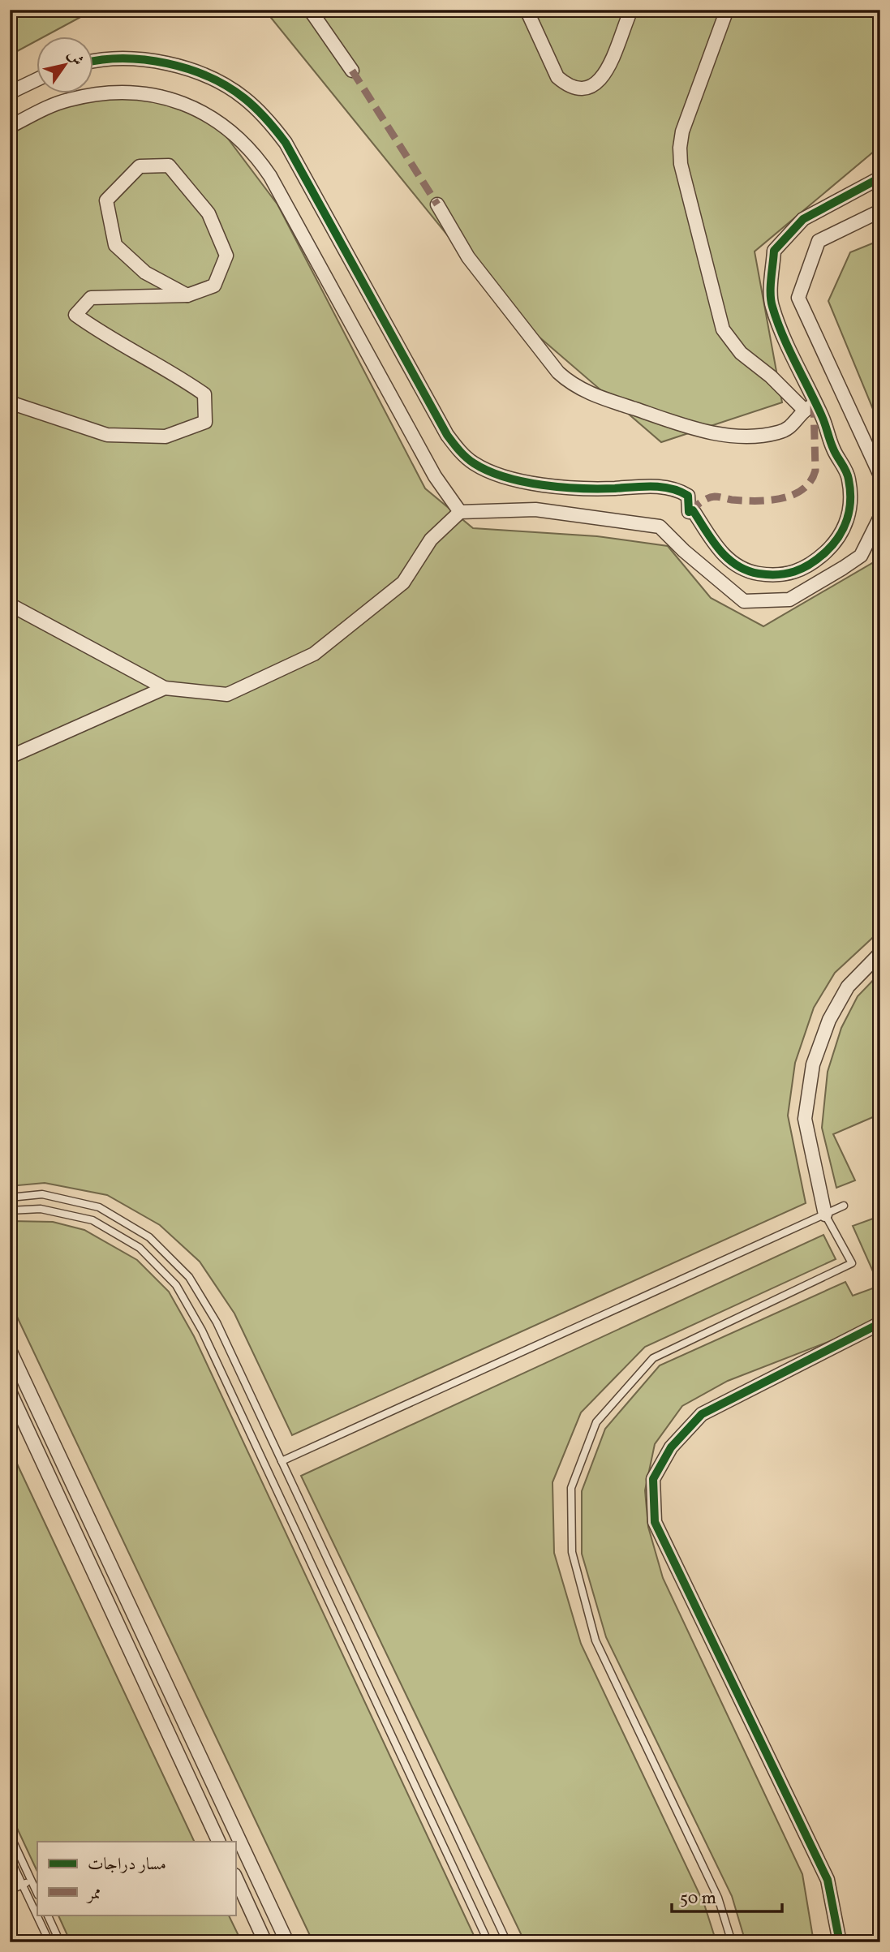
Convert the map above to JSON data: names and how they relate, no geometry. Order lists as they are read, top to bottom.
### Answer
{
  "legend": ["مسار دراجات", "ممر"],
  "scale_bar": "50 m",
  "north": "top right"
}
